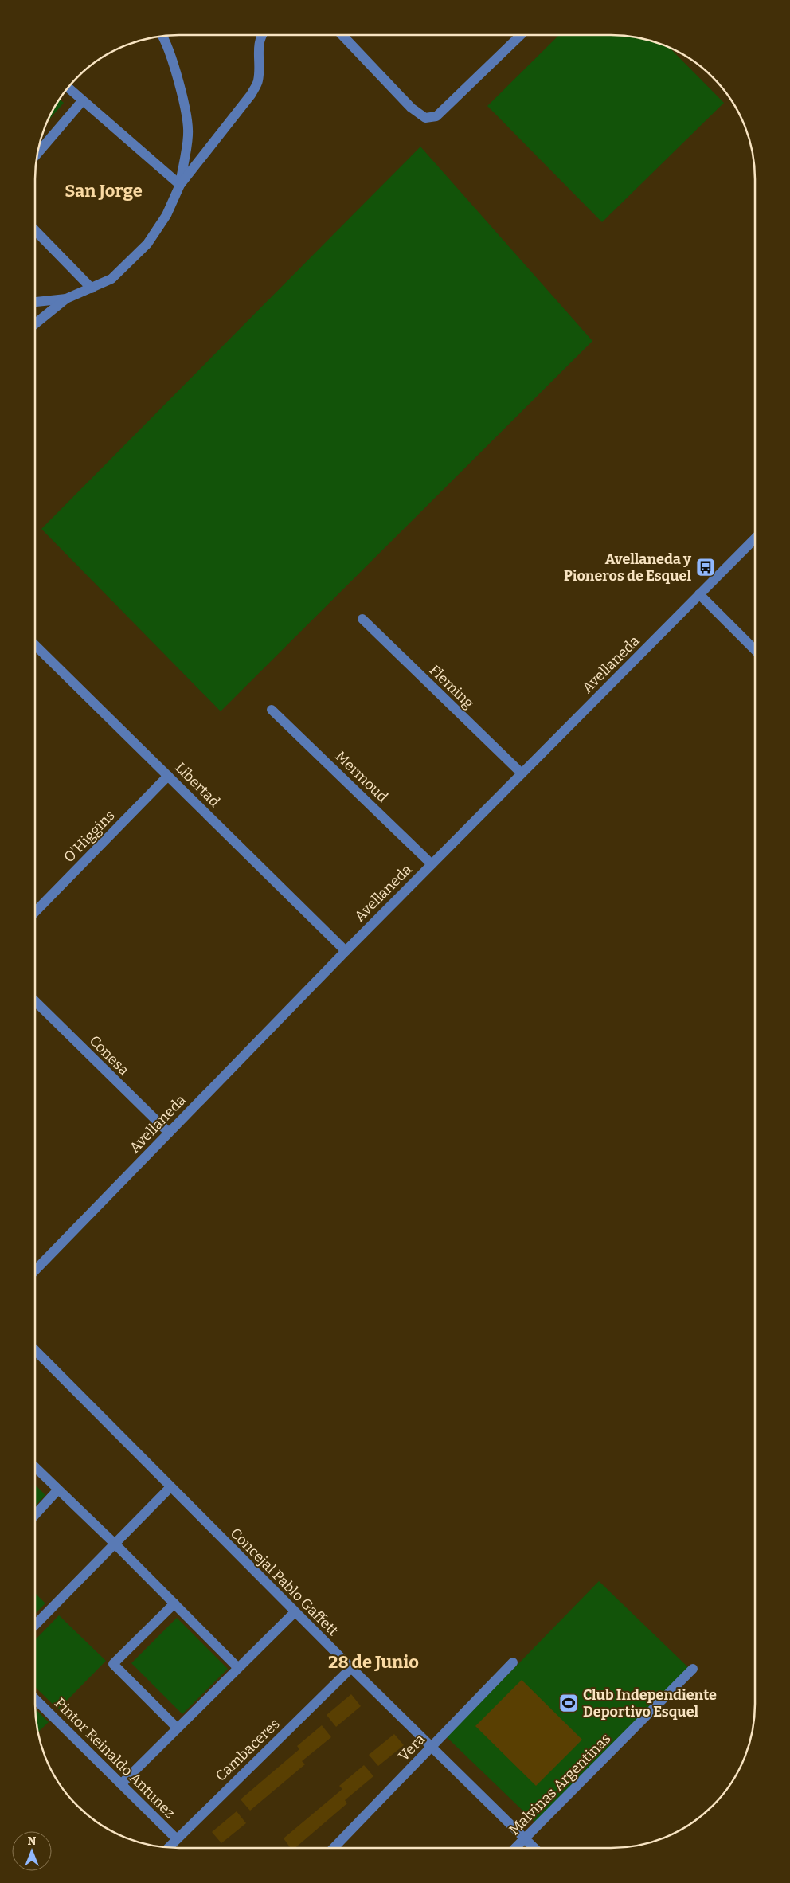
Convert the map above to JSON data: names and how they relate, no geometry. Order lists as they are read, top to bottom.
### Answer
{
  "streets": {
    "street": [
      "Avellaneda",
      "Fleming",
      "Mermoud",
      "Libertad",
      "O'Higgins",
      "Conesa",
      "Concejal Pablo Gaffett",
      "Vera",
      "Cambaceres",
      "Pintor Reinaldo Antunez",
      "Malvinas Argentinas"
    ]
  },
  "crossings": [
    ["Avellaneda", "Fleming"],
    ["Avellaneda", "Mermoud"],
    ["Avellaneda", "Libertad"],
    ["Avellaneda", "Conesa"],
    ["Libertad", "O'Higgins"],
    ["Concejal Pablo Gaffett", "Vera"],
    ["Concejal Pablo Gaffett", "Cambaceres"],
    ["Concejal Pablo Gaffett", "Malvinas Argentinas"],
    ["Cambaceres", "Pintor Reinaldo Antunez"]
  ],
  "districts": ["San Jorge", "28 de Junio"],
  "places": {
    "bus stop": ["Avellaneda y Pioneros de Esquel"],
    "sports": ["Club Independiente Deportivo Esquel"]
  },
  "north": "top"
}
